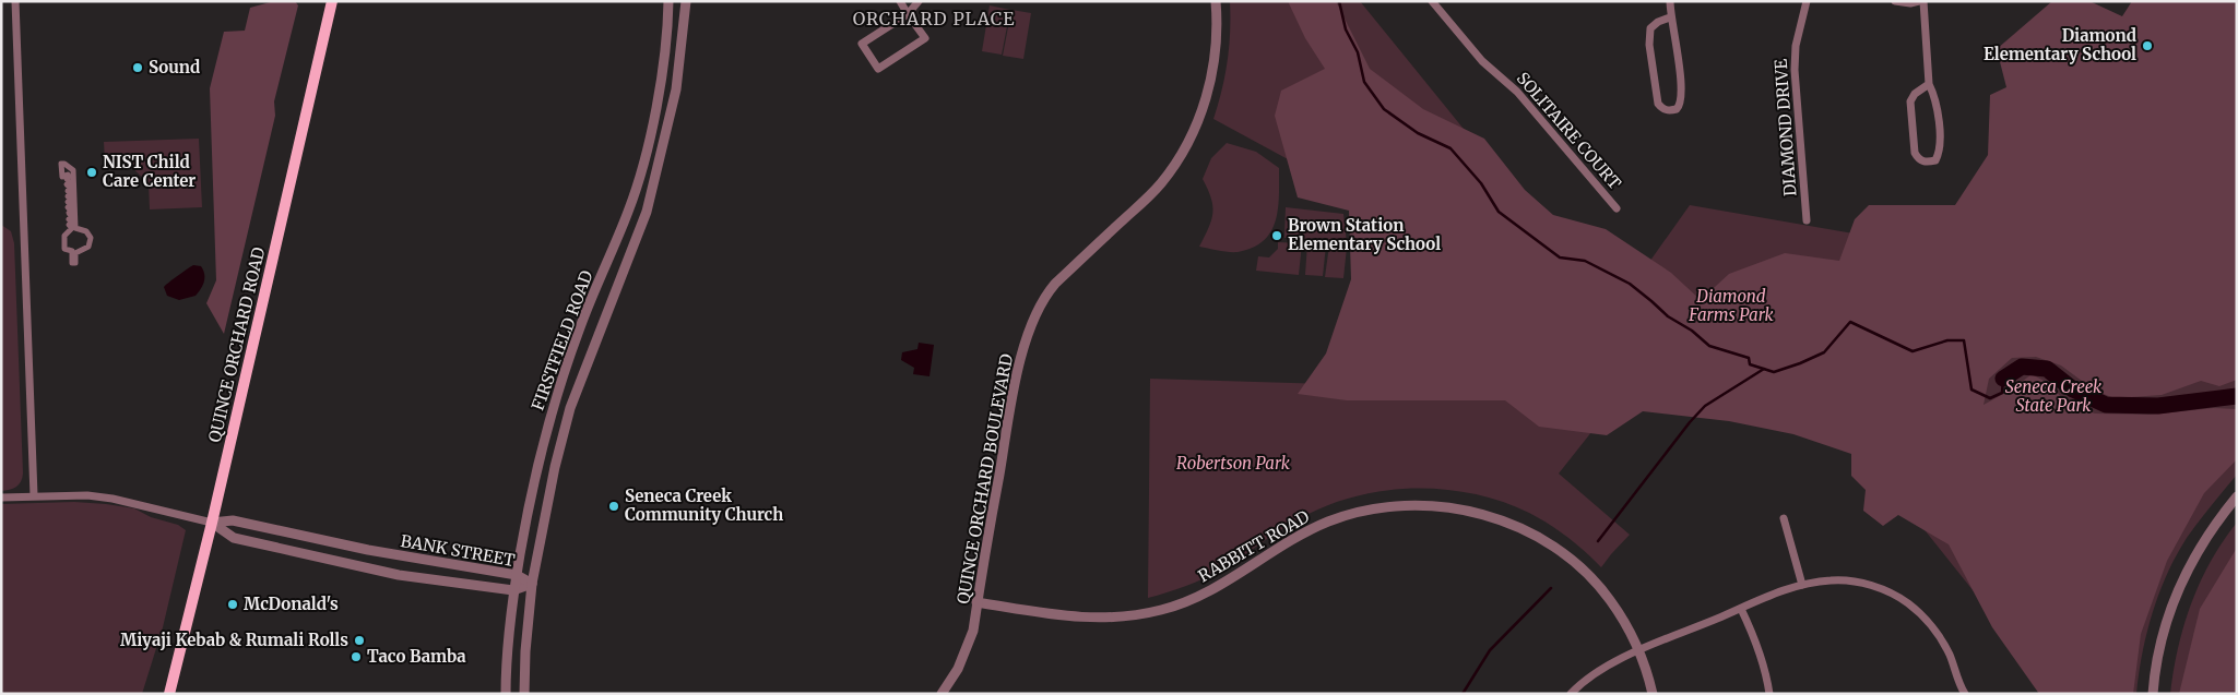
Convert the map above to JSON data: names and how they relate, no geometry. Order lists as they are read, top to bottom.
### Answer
{
  "streets": {
    "main road": ["QUINCE ORCHARD ROAD"],
    "street": [
      "DIAMOND DRIVE",
      "SOLITAIRE COURT",
      "FIRSTFIELD ROAD",
      "QUINCE ORCHARD BOULEVARD",
      "RABBITT ROAD",
      "BANK STREET"
    ]
  },
  "crossings": [
    ["FIRSTFIELD ROAD", "BANK STREET"],
    ["QUINCE ORCHARD ROAD", "BANK STREET"],
    ["QUINCE ORCHARD BOULEVARD", "RABBITT ROAD"]
  ],
  "districts": ["ORCHARD PLACE"],
  "parks": ["Diamond Farms Park", "Seneca Creek State Park", "Robertson Park"],
  "places": [
    "Diamond Elementary School",
    "Sound",
    "NIST Child Care Center",
    "Brown Station Elementary School",
    "Seneca Creek Community Church",
    "McDonald's",
    "Miyaji Kebab & Rumali Rolls",
    "Taco Bamba"
  ]
}
